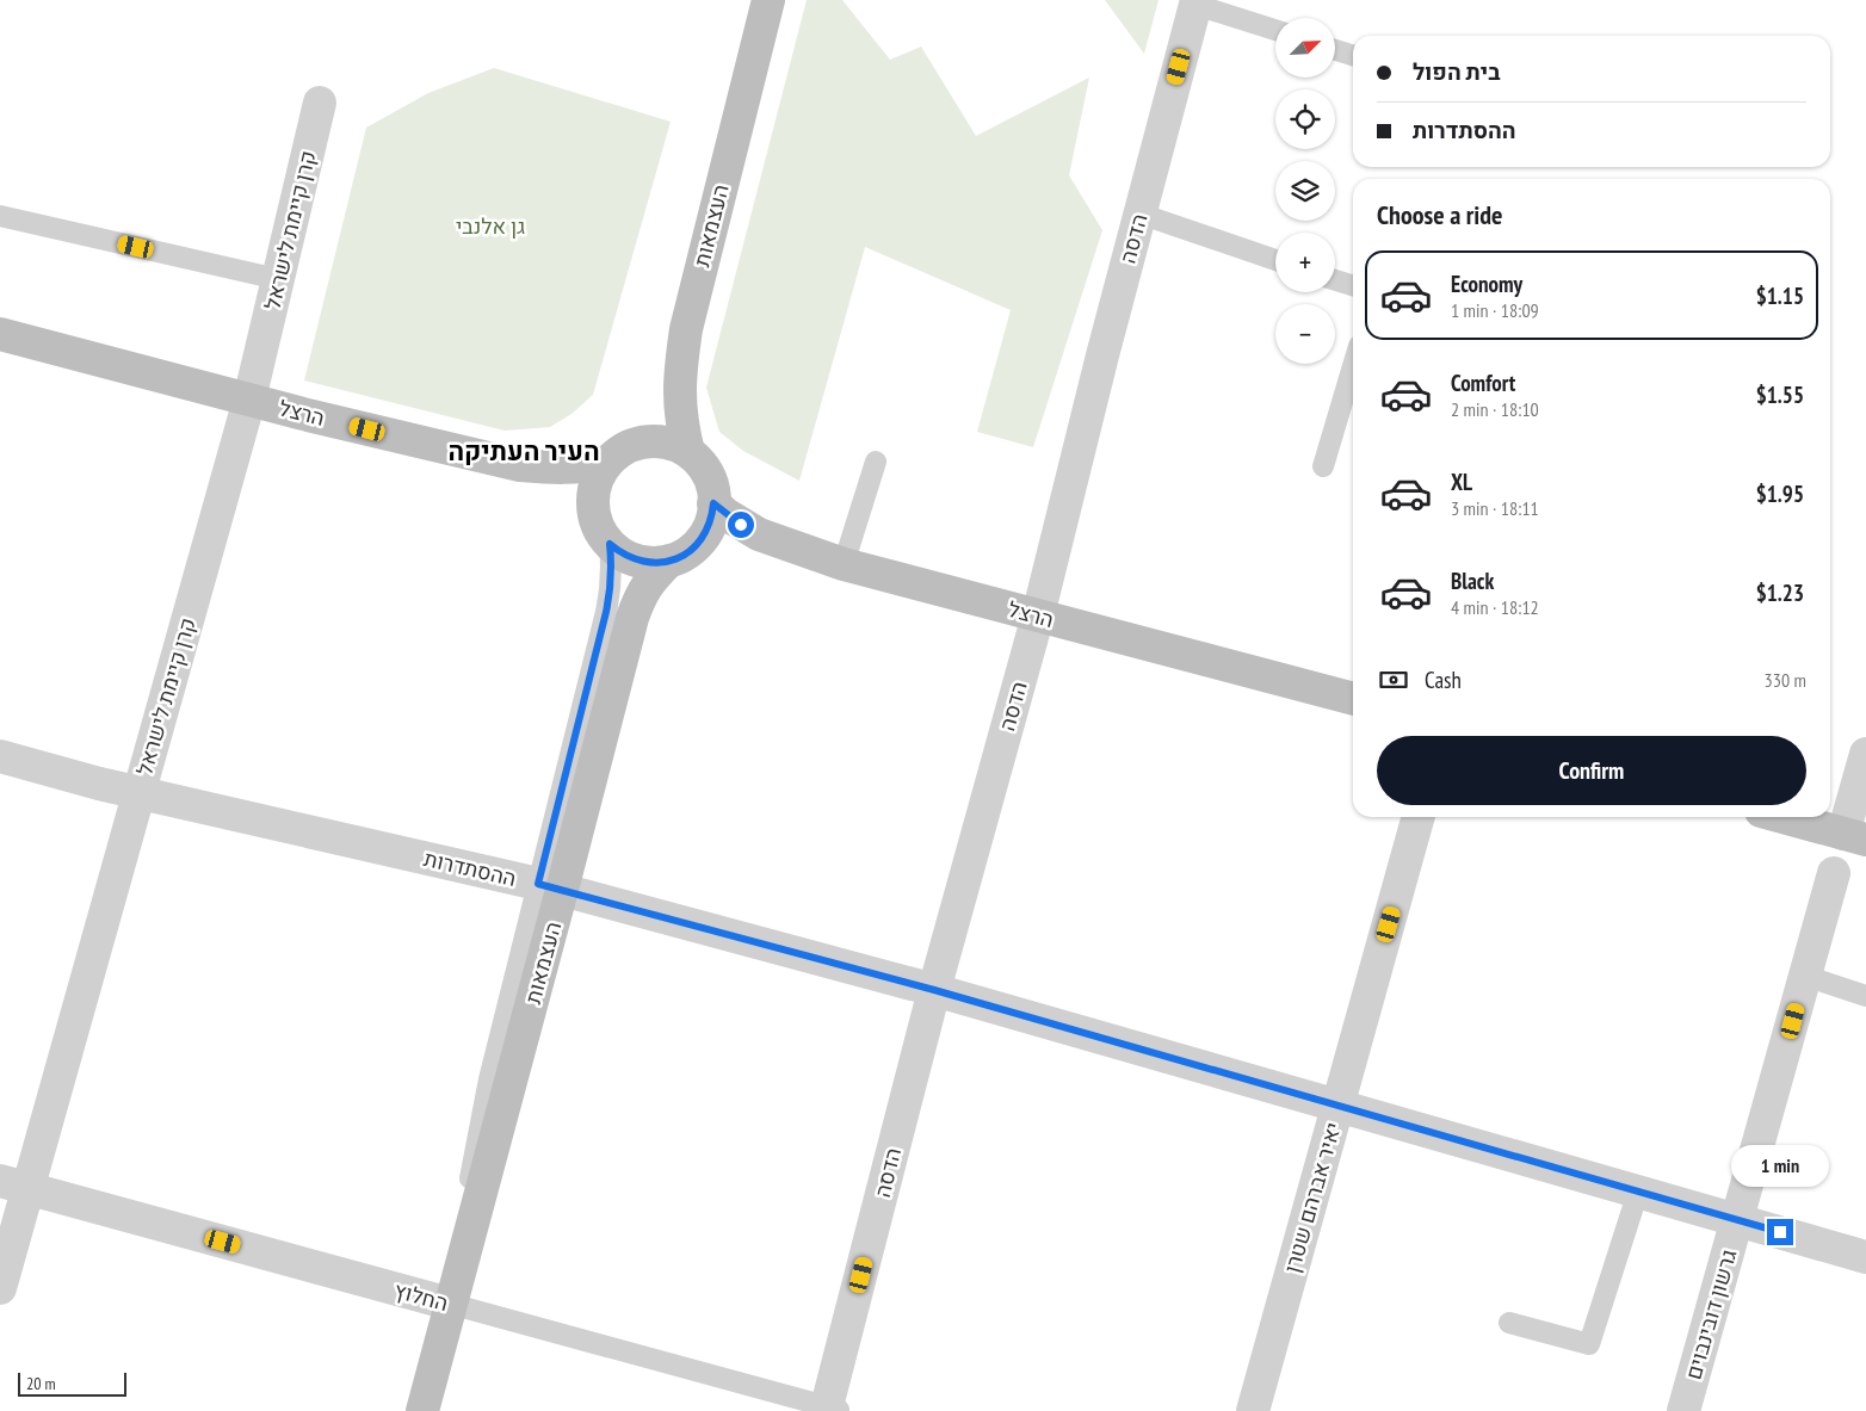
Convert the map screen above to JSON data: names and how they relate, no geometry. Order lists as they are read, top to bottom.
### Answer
{
  "streets": {
    "street": [
      "העצמאות",
      "קרן קיימת לישראל",
      "הדסה",
      "הרצל",
      "ההסתדרות",
      "יאיר אברהם שטרן",
      "החלוץ",
      "גרשון דובינבוים"
    ]
  },
  "crossings": [
    ["העצמאות", "הרצל"],
    ["העצמאות", "ההסתדרות"],
    ["העצמאות", "החלוץ"],
    ["קרן קיימת לישראל", "הרצל"],
    ["קרן קיימת לישראל", "ההסתדרות"],
    ["קרן קיימת לישראל", "החלוץ"],
    ["הדסה", "הרצל"],
    ["הדסה", "ההסתדרות"],
    ["הדסה", "החלוץ"],
    ["ההסתדרות", "יאיר אברהם שטרן"],
    ["ההסתדרות", "גרשון דובינבוים"]
  ],
  "districts": ["העיר העתיקה"],
  "parks": ["גן אלנבי"],
  "scale_bar": "20 m",
  "north": "top right",
  "page": {
    "map_buttons": ["+", "−"],
    "banner": ["בית הפול", "ההסתדרות"],
    "heading": "Choose a ride",
    "list": [
      {
        "name": "Economy",
        "note": "1 min · 18:09",
        "value": "$1.15"
      },
      {
        "name": "Comfort",
        "note": "2 min · 18:10",
        "value": "$1.55"
      },
      {
        "name": "XL",
        "note": "3 min · 18:11",
        "value": "$1.95"
      },
      {
        "name": "Black",
        "note": "4 min · 18:12",
        "value": "$1.23"
      }
    ],
    "pay": ["Cash", "330 m"],
    "buttons": "Confirm",
    "bubble": "1 min",
    "scale": "20 m"
  }
}
